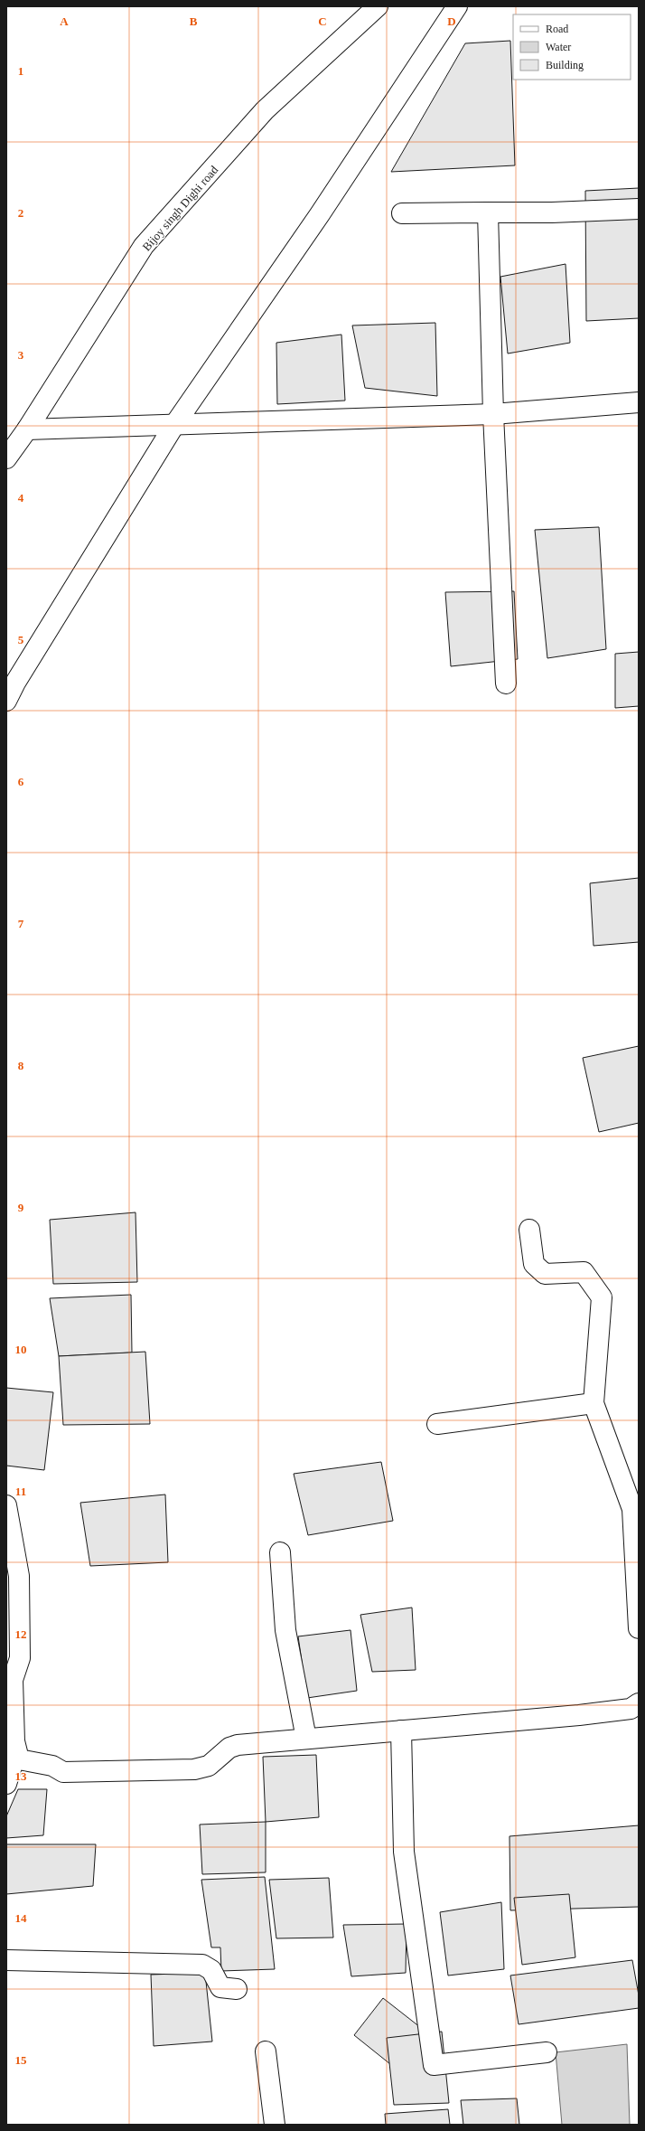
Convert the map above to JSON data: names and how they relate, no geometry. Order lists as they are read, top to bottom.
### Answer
{
  "streets": {
    "street": ["Bijoy singh Dighi road"]
  },
  "legend": ["Road", "Water", "Building"],
  "grid": {
    "columns": [
      "A",
      "B",
      "C",
      "D"
    ],
    "rows": [
      "1",
      "2",
      "3",
      "4",
      "5",
      "6",
      "7",
      "8",
      "9",
      "10",
      "11",
      "12",
      "13",
      "14",
      "15"
    ]
  }
}
